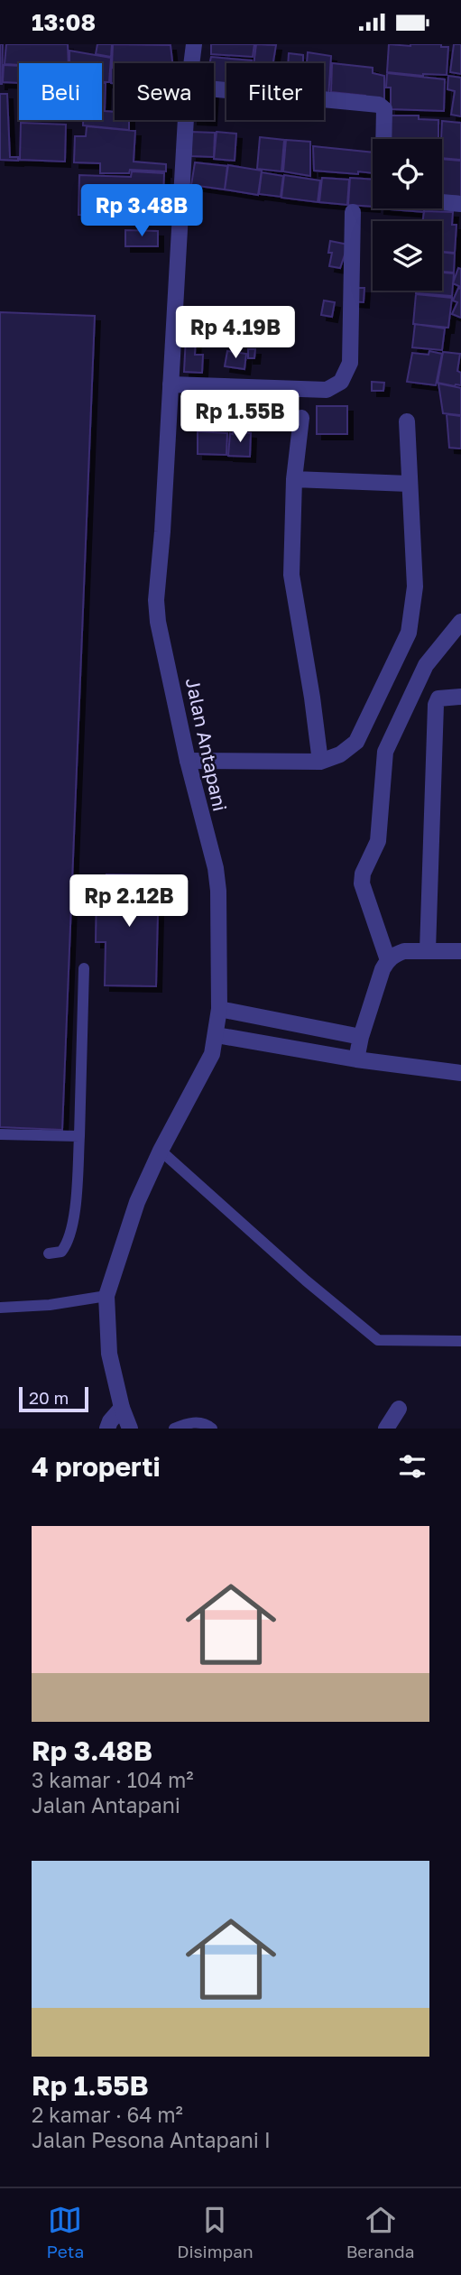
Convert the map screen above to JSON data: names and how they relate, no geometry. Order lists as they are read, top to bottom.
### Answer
{
  "streets": {
    "street": ["Jalan Antapani"]
  },
  "scale_bar": "20 m",
  "page": {
    "status": "13:08",
    "chip": ["Beli", "Sewa", "Filter"],
    "price": [
      "Rp 3.48B",
      "Rp 4.19B",
      "Rp 1.55B",
      "Rp 2.12B"
    ],
    "scale": "20 m",
    "heading": "4 properti",
    "list": [
      {
        "name": "Rp 3.48B",
        "note": "3 kamar · 104 m² · Jalan Antapani"
      },
      {
        "name": "Rp 1.55B",
        "note": "2 kamar · 64 m² · Jalan Pesona Antapani I"
      }
    ],
    "tabs": ["Peta", "Disimpan", "Beranda"]
  }
}
